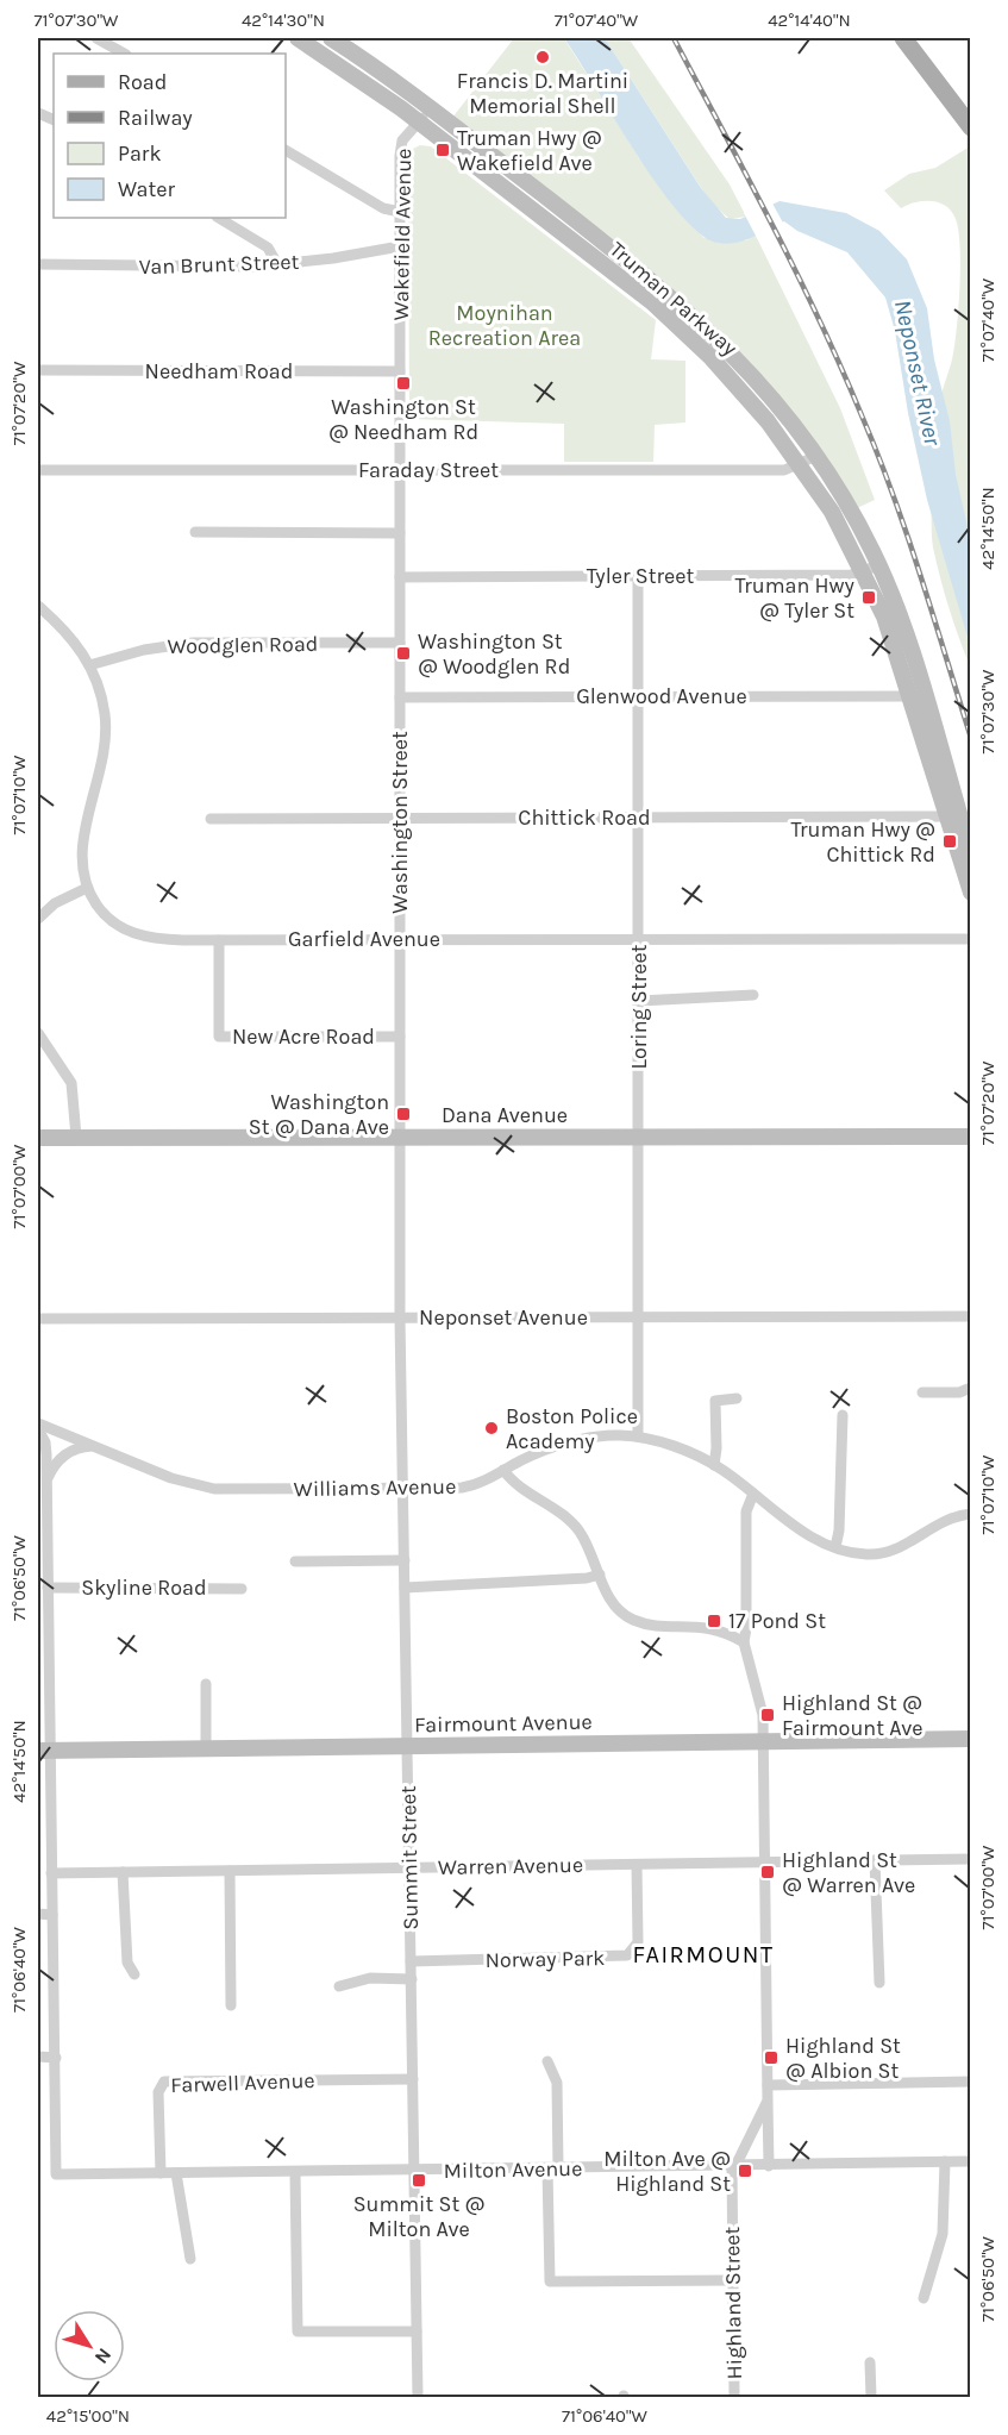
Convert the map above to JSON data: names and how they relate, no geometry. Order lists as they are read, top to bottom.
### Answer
{
  "streets": {
    "main road": ["Truman Parkway", "Dana Avenue", "Fairmount Avenue"],
    "street": [
      "Wakefield Avenue",
      "Van Brunt Street",
      "Needham Road",
      "Faraday Street",
      "Tyler Street",
      "Woodglen Road",
      "Glenwood Avenue",
      "Chittick Road",
      "Washington Street",
      "Garfield Avenue",
      "Loring Street",
      "New Acre Road",
      "Neponset Avenue",
      "Williams Avenue",
      "Skyline Road",
      "Summit Street",
      "Warren Avenue",
      "Norway Park",
      "Farwell Avenue",
      "Milton Avenue",
      "Highland Street"
    ]
  },
  "crossings": [
    ["Wakefield Avenue", "Van Brunt Street"],
    ["Wakefield Avenue", "Truman Parkway"],
    ["Wakefield Avenue", "Needham Road"],
    ["Wakefield Avenue", "Washington Street"],
    ["Truman Parkway", "Faraday Street"],
    ["Truman Parkway", "Tyler Street"],
    ["Truman Parkway", "Glenwood Avenue"],
    ["Truman Parkway", "Chittick Road"],
    ["Needham Road", "Washington Street"],
    ["Faraday Street", "Washington Street"],
    ["Tyler Street", "Washington Street"],
    ["Tyler Street", "Loring Street"],
    ["Woodglen Road", "Washington Street"],
    ["Woodglen Road", "Garfield Avenue"],
    ["Glenwood Avenue", "Washington Street"],
    ["Glenwood Avenue", "Loring Street"],
    ["Chittick Road", "Washington Street"],
    ["Chittick Road", "Loring Street"],
    ["Washington Street", "Garfield Avenue"],
    ["Washington Street", "New Acre Road"],
    ["Washington Street", "Dana Avenue"],
    ["Washington Street", "Neponset Avenue"],
    ["Washington Street", "Summit Street"],
    ["Garfield Avenue", "Loring Street"],
    ["Garfield Avenue", "New Acre Road"],
    ["Loring Street", "Dana Avenue"],
    ["Loring Street", "Neponset Avenue"],
    ["Loring Street", "Williams Avenue"],
    ["Neponset Avenue", "Summit Street"],
    ["Williams Avenue", "Summit Street"],
    ["Williams Avenue", "Highland Street"],
    ["Fairmount Avenue", "Summit Street"],
    ["Fairmount Avenue", "Highland Street"],
    ["Summit Street", "Warren Avenue"],
    ["Summit Street", "Norway Park"],
    ["Summit Street", "Farwell Avenue"],
    ["Summit Street", "Milton Avenue"],
    ["Warren Avenue", "Norway Park"],
    ["Warren Avenue", "Highland Street"],
    ["Farwell Avenue", "Milton Avenue"],
    ["Milton Avenue", "Highland Street"]
  ],
  "districts": ["FAIRMOUNT"],
  "water": ["Neponset River"],
  "parks": ["Moynihan Recreation Area"],
  "places": {
    "other": ["Francis D. Martini Memorial Shell", "Boston Police Academy"],
    "transit": [
      "Truman Hwy @ Wakefield Ave",
      "Washington St @ Needham Rd",
      "Truman Hwy @ Tyler St",
      "Washington St @ Woodglen Rd",
      "Truman Hwy @ Chittick Rd",
      "Washington St @ Dana Ave",
      "17 Pond St",
      "Highland St @ Fairmount Ave",
      "Highland St @ Warren Ave",
      "Highland St @ Albion St",
      "Milton Ave @ Highland St",
      "Summit St @ Milton Ave"
    ]
  },
  "legend": [
    "Road",
    "Railway",
    "Park",
    "Water"
  ],
  "north": "bottom right",
  "coordinates": [
    "71°07'30\"W",
    "42°14'30\"N",
    "71°07'40\"W",
    "42°14'40\"N",
    "71°07'20\"W",
    "42°14'50\"N",
    "71°07'10\"W",
    "71°07'00\"W",
    "71°06'50\"W",
    "71°06'40\"W",
    "42°15'00\"N"
  ]
}
